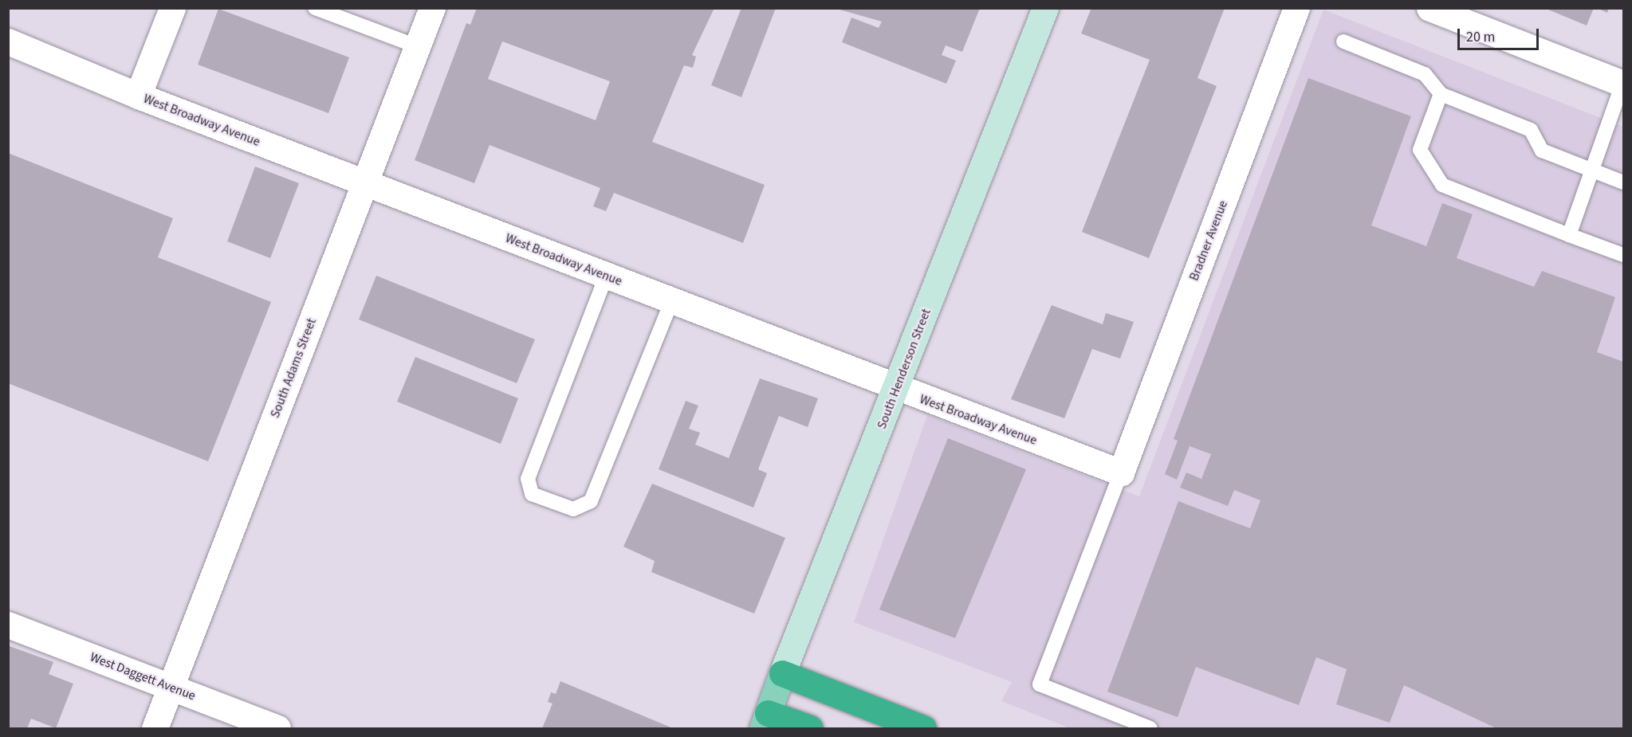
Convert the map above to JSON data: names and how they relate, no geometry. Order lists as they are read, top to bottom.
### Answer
{
  "streets": {
    "main road": ["South Henderson Street"],
    "street": [
      "West Broadway Avenue",
      "Bradner Avenue",
      "South Adams Street",
      "West Daggett Avenue"
    ]
  },
  "crossings": [
    ["West Broadway Avenue", "Bradner Avenue"],
    ["West Broadway Avenue", "South Adams Street"],
    ["West Broadway Avenue", "South Henderson Street"],
    ["South Adams Street", "West Daggett Avenue"]
  ],
  "scale_bar": "20 m"
}
